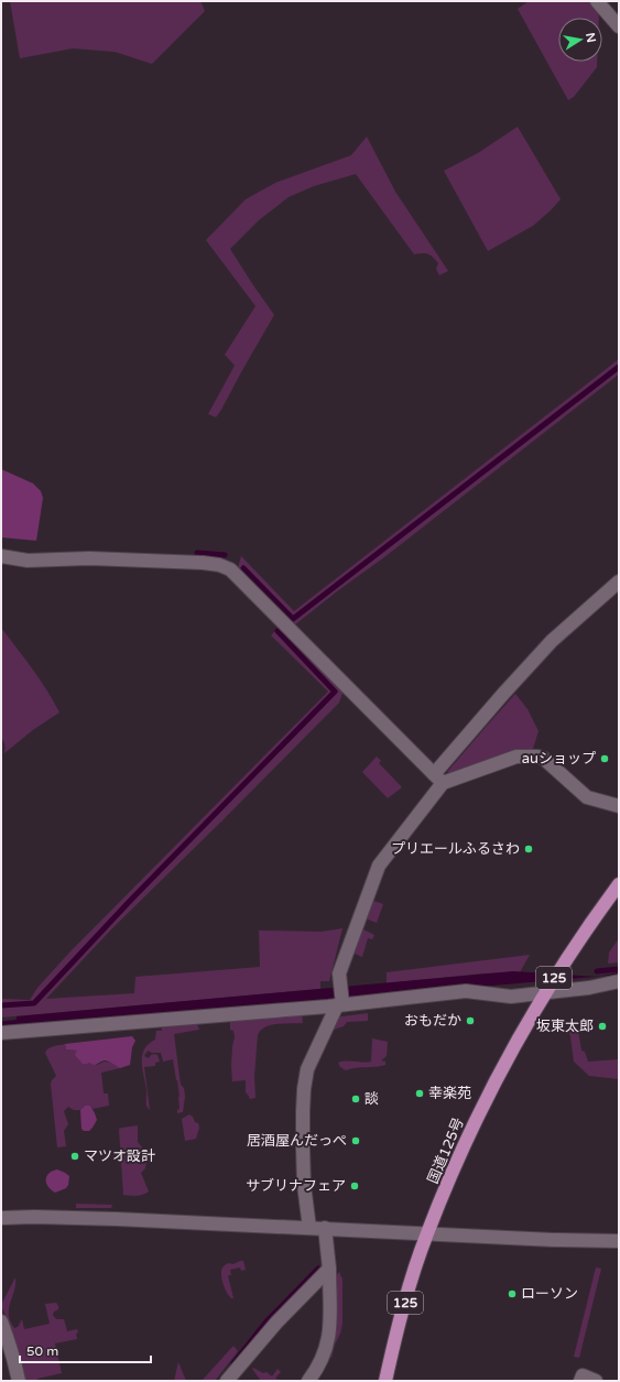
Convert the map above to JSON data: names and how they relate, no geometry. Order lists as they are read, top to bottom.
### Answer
{
  "streets": {
    "highway": ["125", "国道125号"]
  },
  "places": [
    "auショップ",
    "プリエールふるさわ",
    "おもだか",
    "坂東太郎",
    "幸楽苑",
    "談",
    "居酒屋んだっぺ",
    "マツオ設計",
    "サブリナフェア",
    "ローソン"
  ],
  "scale_bar": "50 m",
  "north": "right"
}
